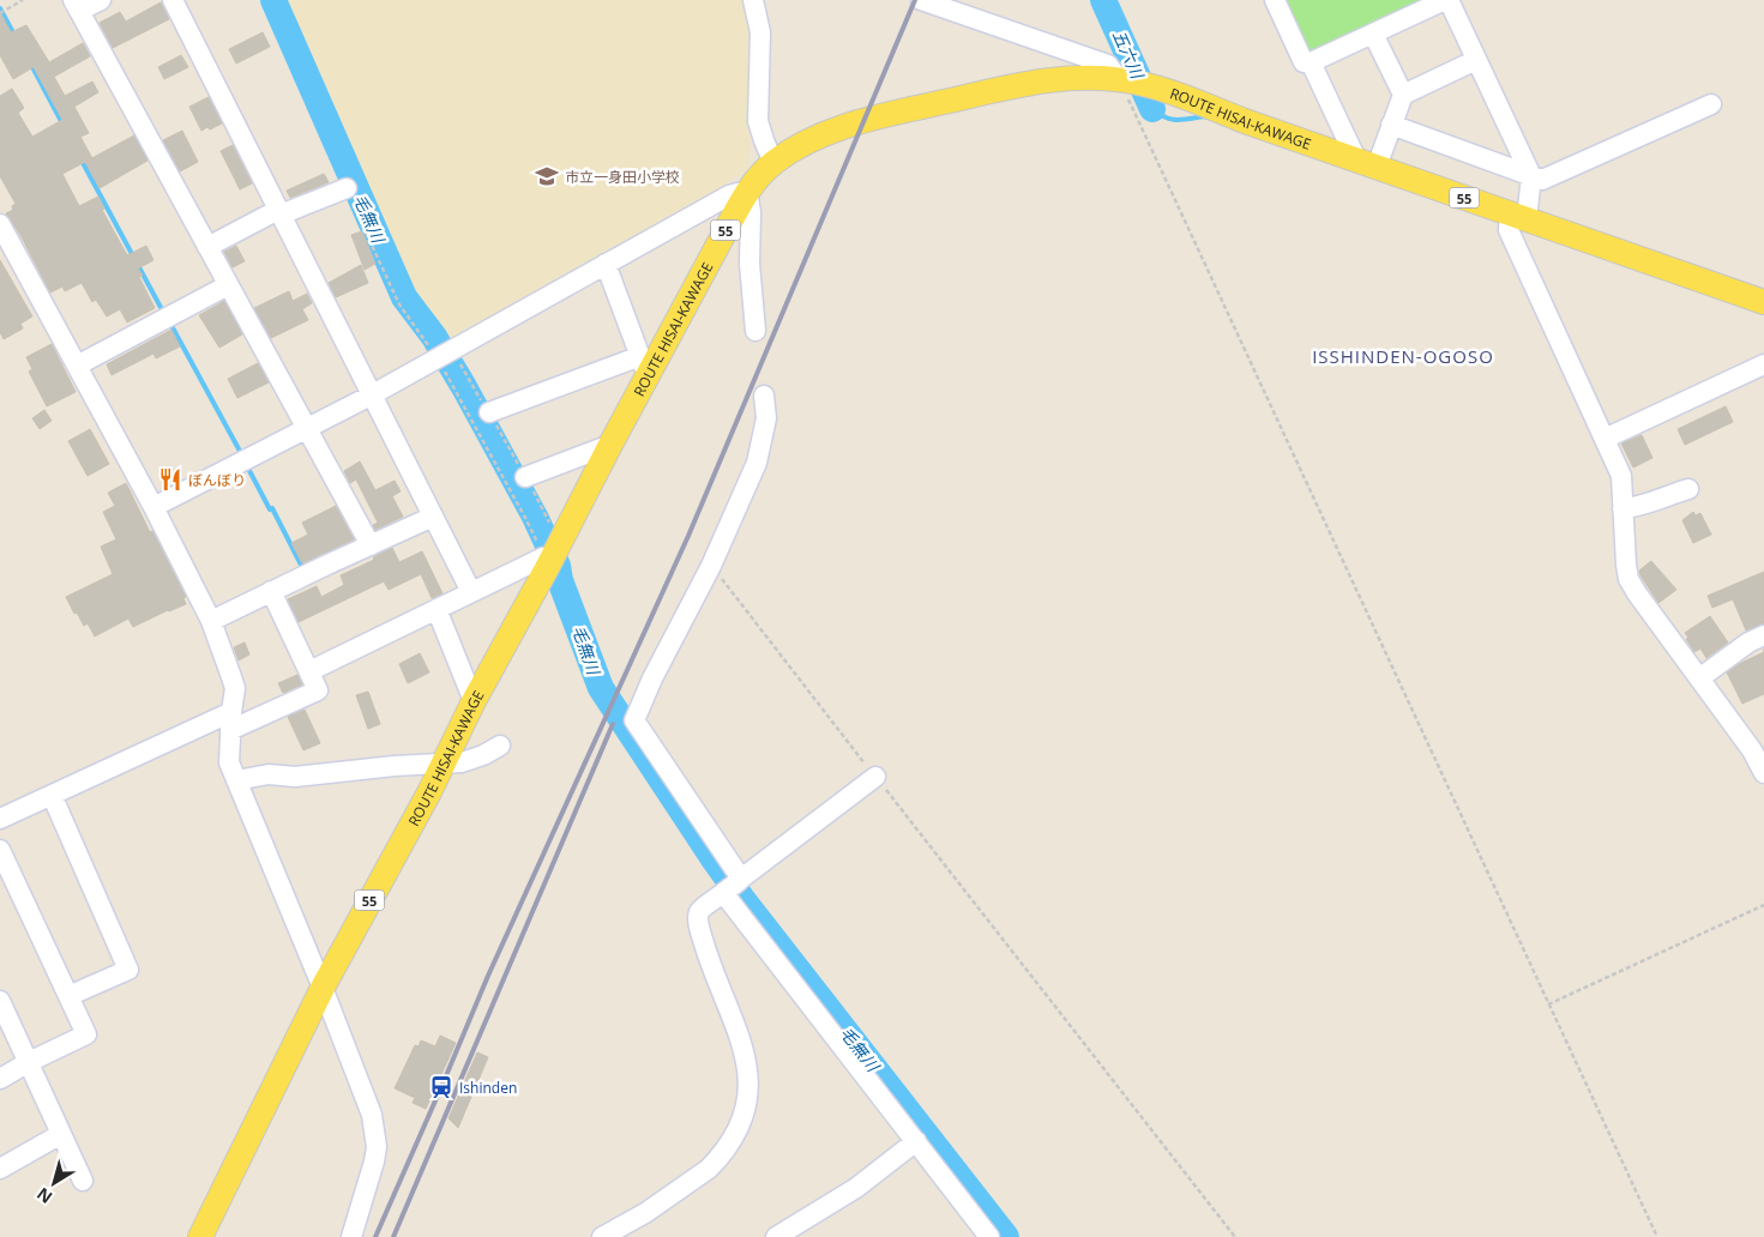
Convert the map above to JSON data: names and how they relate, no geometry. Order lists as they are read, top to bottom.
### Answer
{
  "streets": {
    "main road": ["ROUTE HISAI-KAWAGE", "55"]
  },
  "districts": ["ISSHINDEN-OGOSO"],
  "water": ["五六川", "毛無川"],
  "places": {
    "school or university": ["市立一身田小学校"],
    "restaurant": ["ぼんぼり"],
    "station": ["Ishinden"]
  },
  "north": "bottom left"
}
